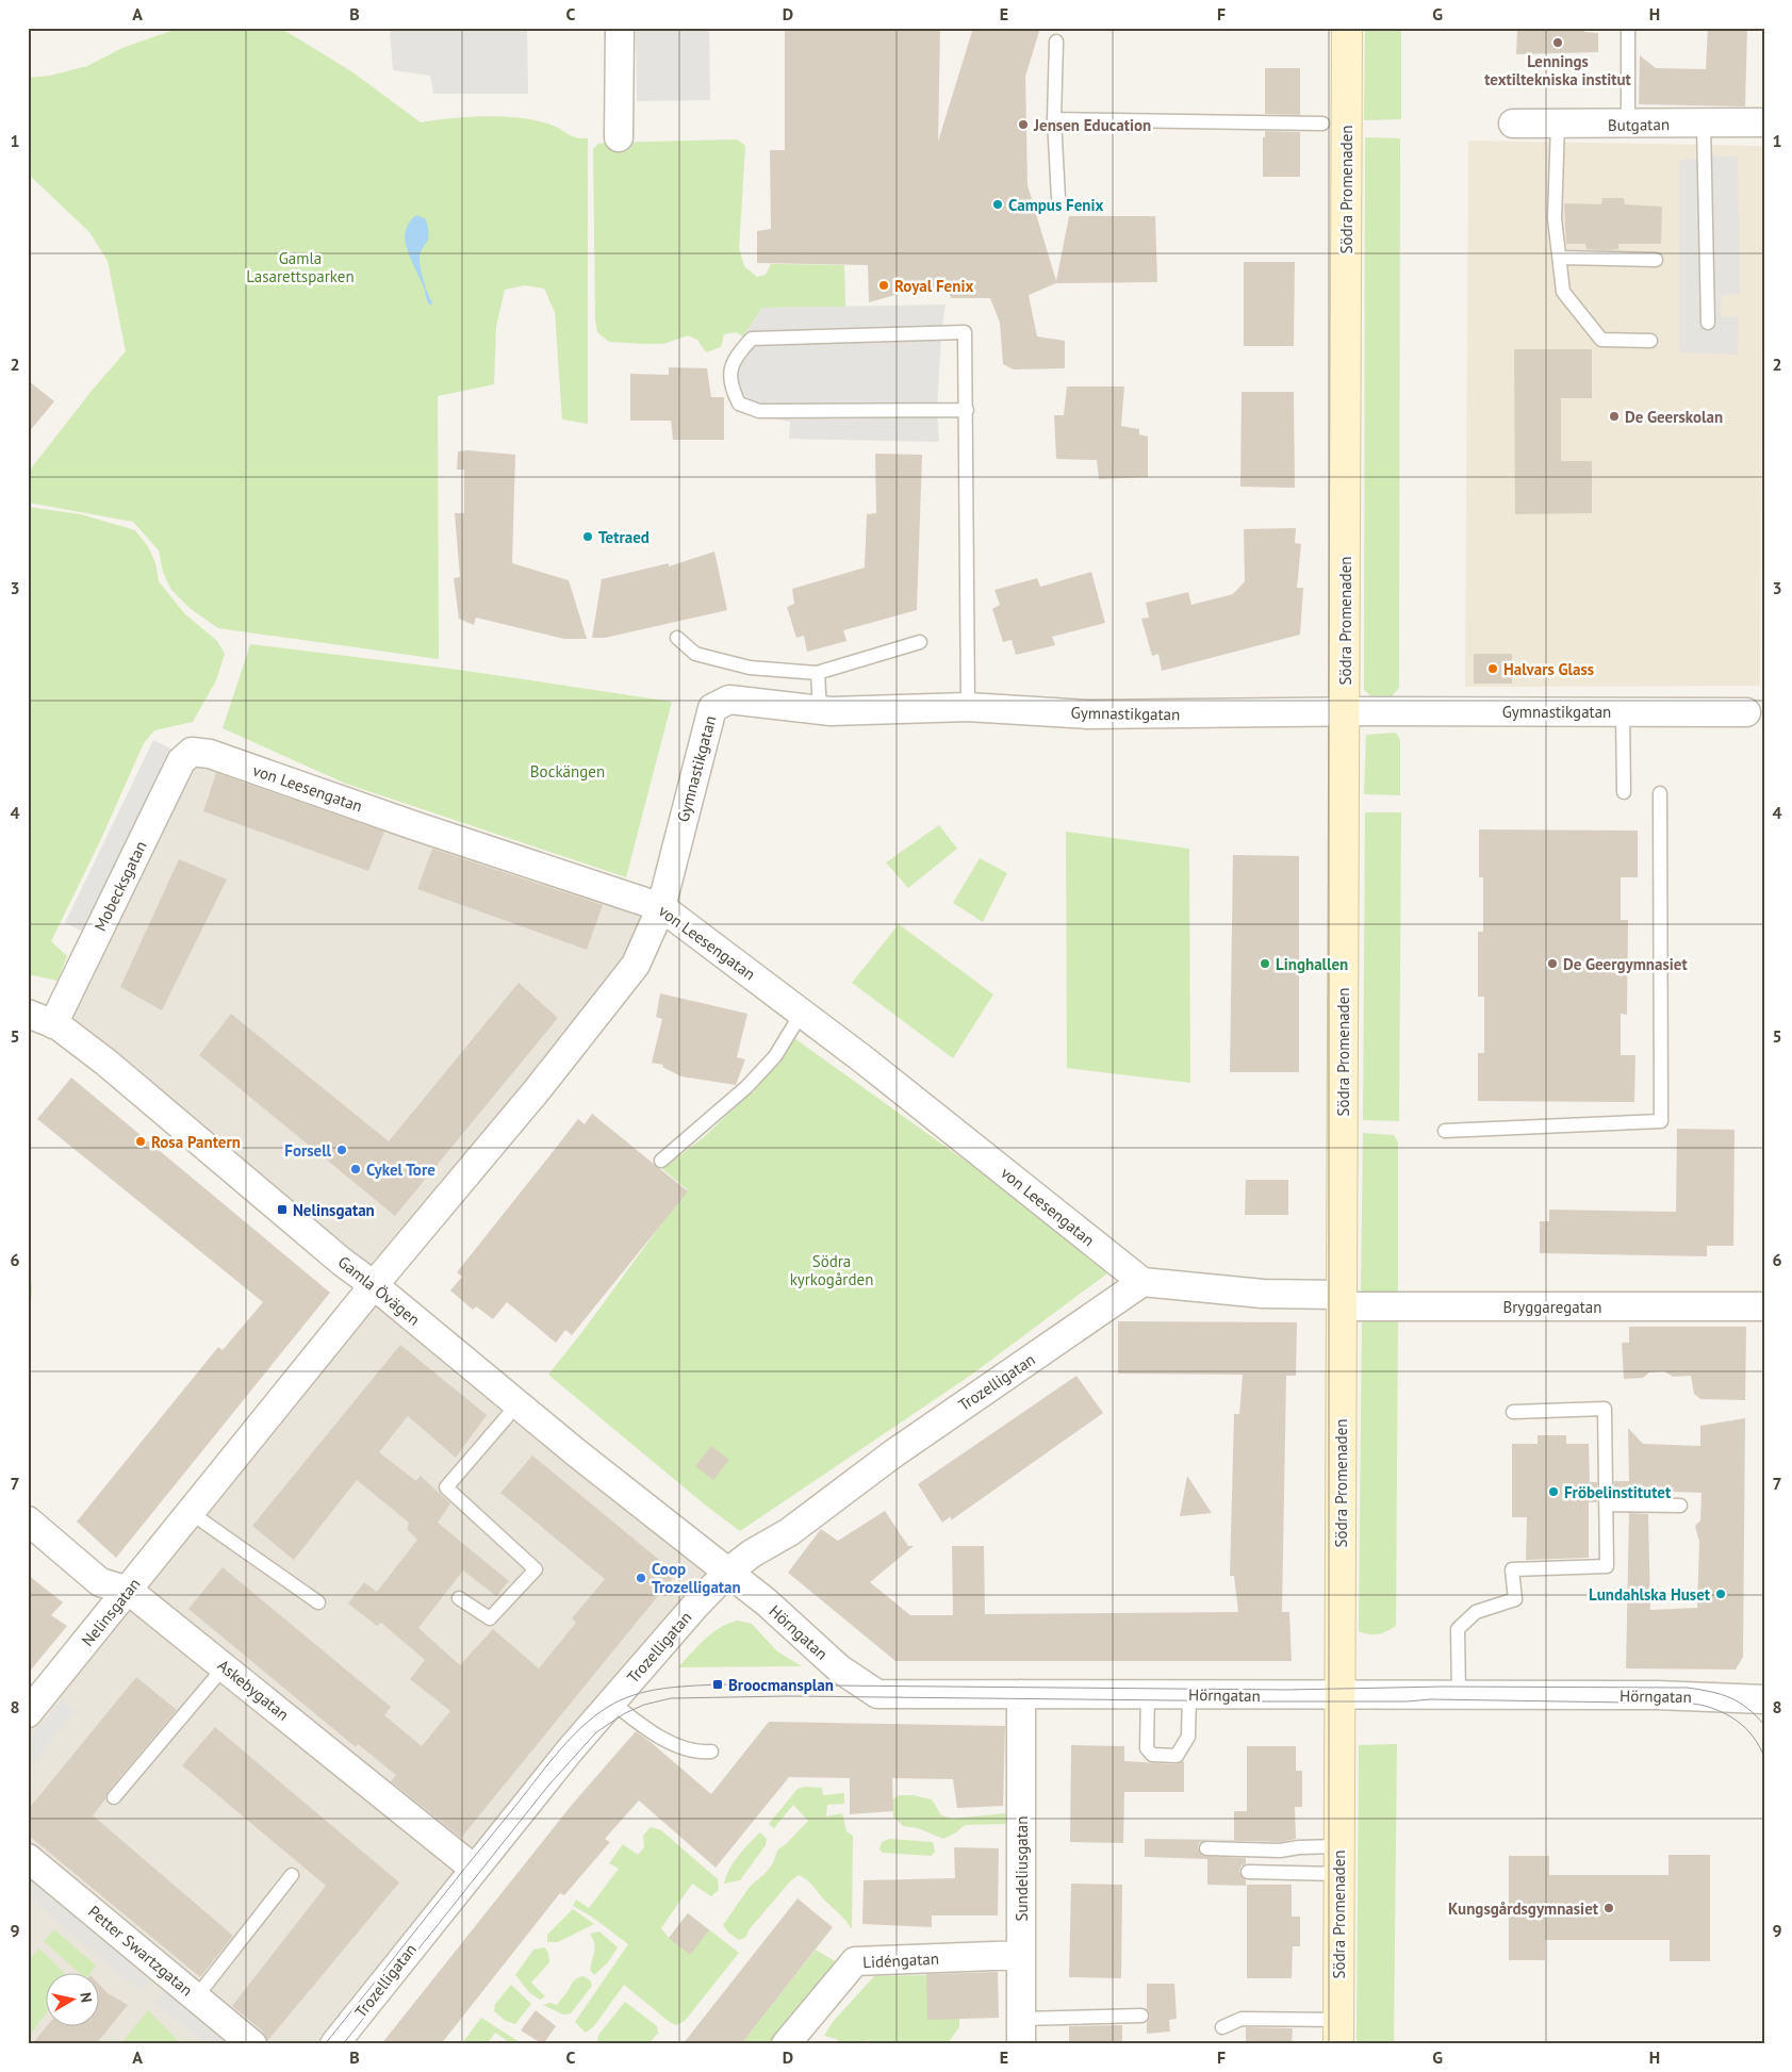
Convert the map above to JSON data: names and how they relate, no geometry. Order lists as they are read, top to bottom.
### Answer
{
  "streets": {
    "main road": ["Södra Promenaden"],
    "street": [
      "Butgatan",
      "Gymnastikgatan",
      "von Leesengatan",
      "Mobecksgatan",
      "Gamla Övägen",
      "Bryggaregatan",
      "Trozelligatan",
      "Nelinsgatan",
      "Hörngatan",
      "Askebygatan",
      "Sundeliusgatan",
      "Petter Swartzgatan",
      "Lidéngatan"
    ]
  },
  "crossings": [
    ["Södra Promenaden", "Gymnastikgatan"],
    ["Södra Promenaden", "Bryggaregatan"],
    ["Södra Promenaden", "Hörngatan"],
    ["Gymnastikgatan", "von Leesengatan"],
    ["Gymnastikgatan", "Nelinsgatan"],
    ["von Leesengatan", "Mobecksgatan"],
    ["von Leesengatan", "Bryggaregatan"],
    ["von Leesengatan", "Trozelligatan"],
    ["von Leesengatan", "Nelinsgatan"],
    ["Mobecksgatan", "Gamla Övägen"],
    ["Gamla Övägen", "Trozelligatan"],
    ["Gamla Övägen", "Nelinsgatan"],
    ["Gamla Övägen", "Hörngatan"],
    ["Bryggaregatan", "Trozelligatan"],
    ["Trozelligatan", "Hörngatan"],
    ["Trozelligatan", "Askebygatan"],
    ["Nelinsgatan", "Askebygatan"],
    ["Hörngatan", "Sundeliusgatan"],
    ["Sundeliusgatan", "Lidéngatan"]
  ],
  "parks": ["Gamla Lasarettsparken", "Bockängen", "Södra kyrkogården"],
  "places": {
    "other": [
      "Lennings textiltekniska institut",
      "Jensen Education",
      "Campus Fenix",
      "Royal Fenix",
      "De Geerskolan",
      "Tetraed",
      "Halvars Glass",
      "Linghallen",
      "De Geergymnasiet",
      "Rosa Pantern",
      "Forsell",
      "Cykel Tore",
      "Fröbelinstitutet",
      "Coop Trozelligatan",
      "Lundahlska Huset",
      "Kungsgårdsgymnasiet"
    ],
    "transit": ["Nelinsgatan", "Broocmansplan"]
  },
  "north": "right",
  "grid": {
    "columns": [
      "A",
      "B",
      "C",
      "D",
      "E",
      "F",
      "G",
      "H"
    ],
    "rows": [
      "1",
      "2",
      "3",
      "4",
      "5",
      "6",
      "7",
      "8",
      "9"
    ]
  }
}
